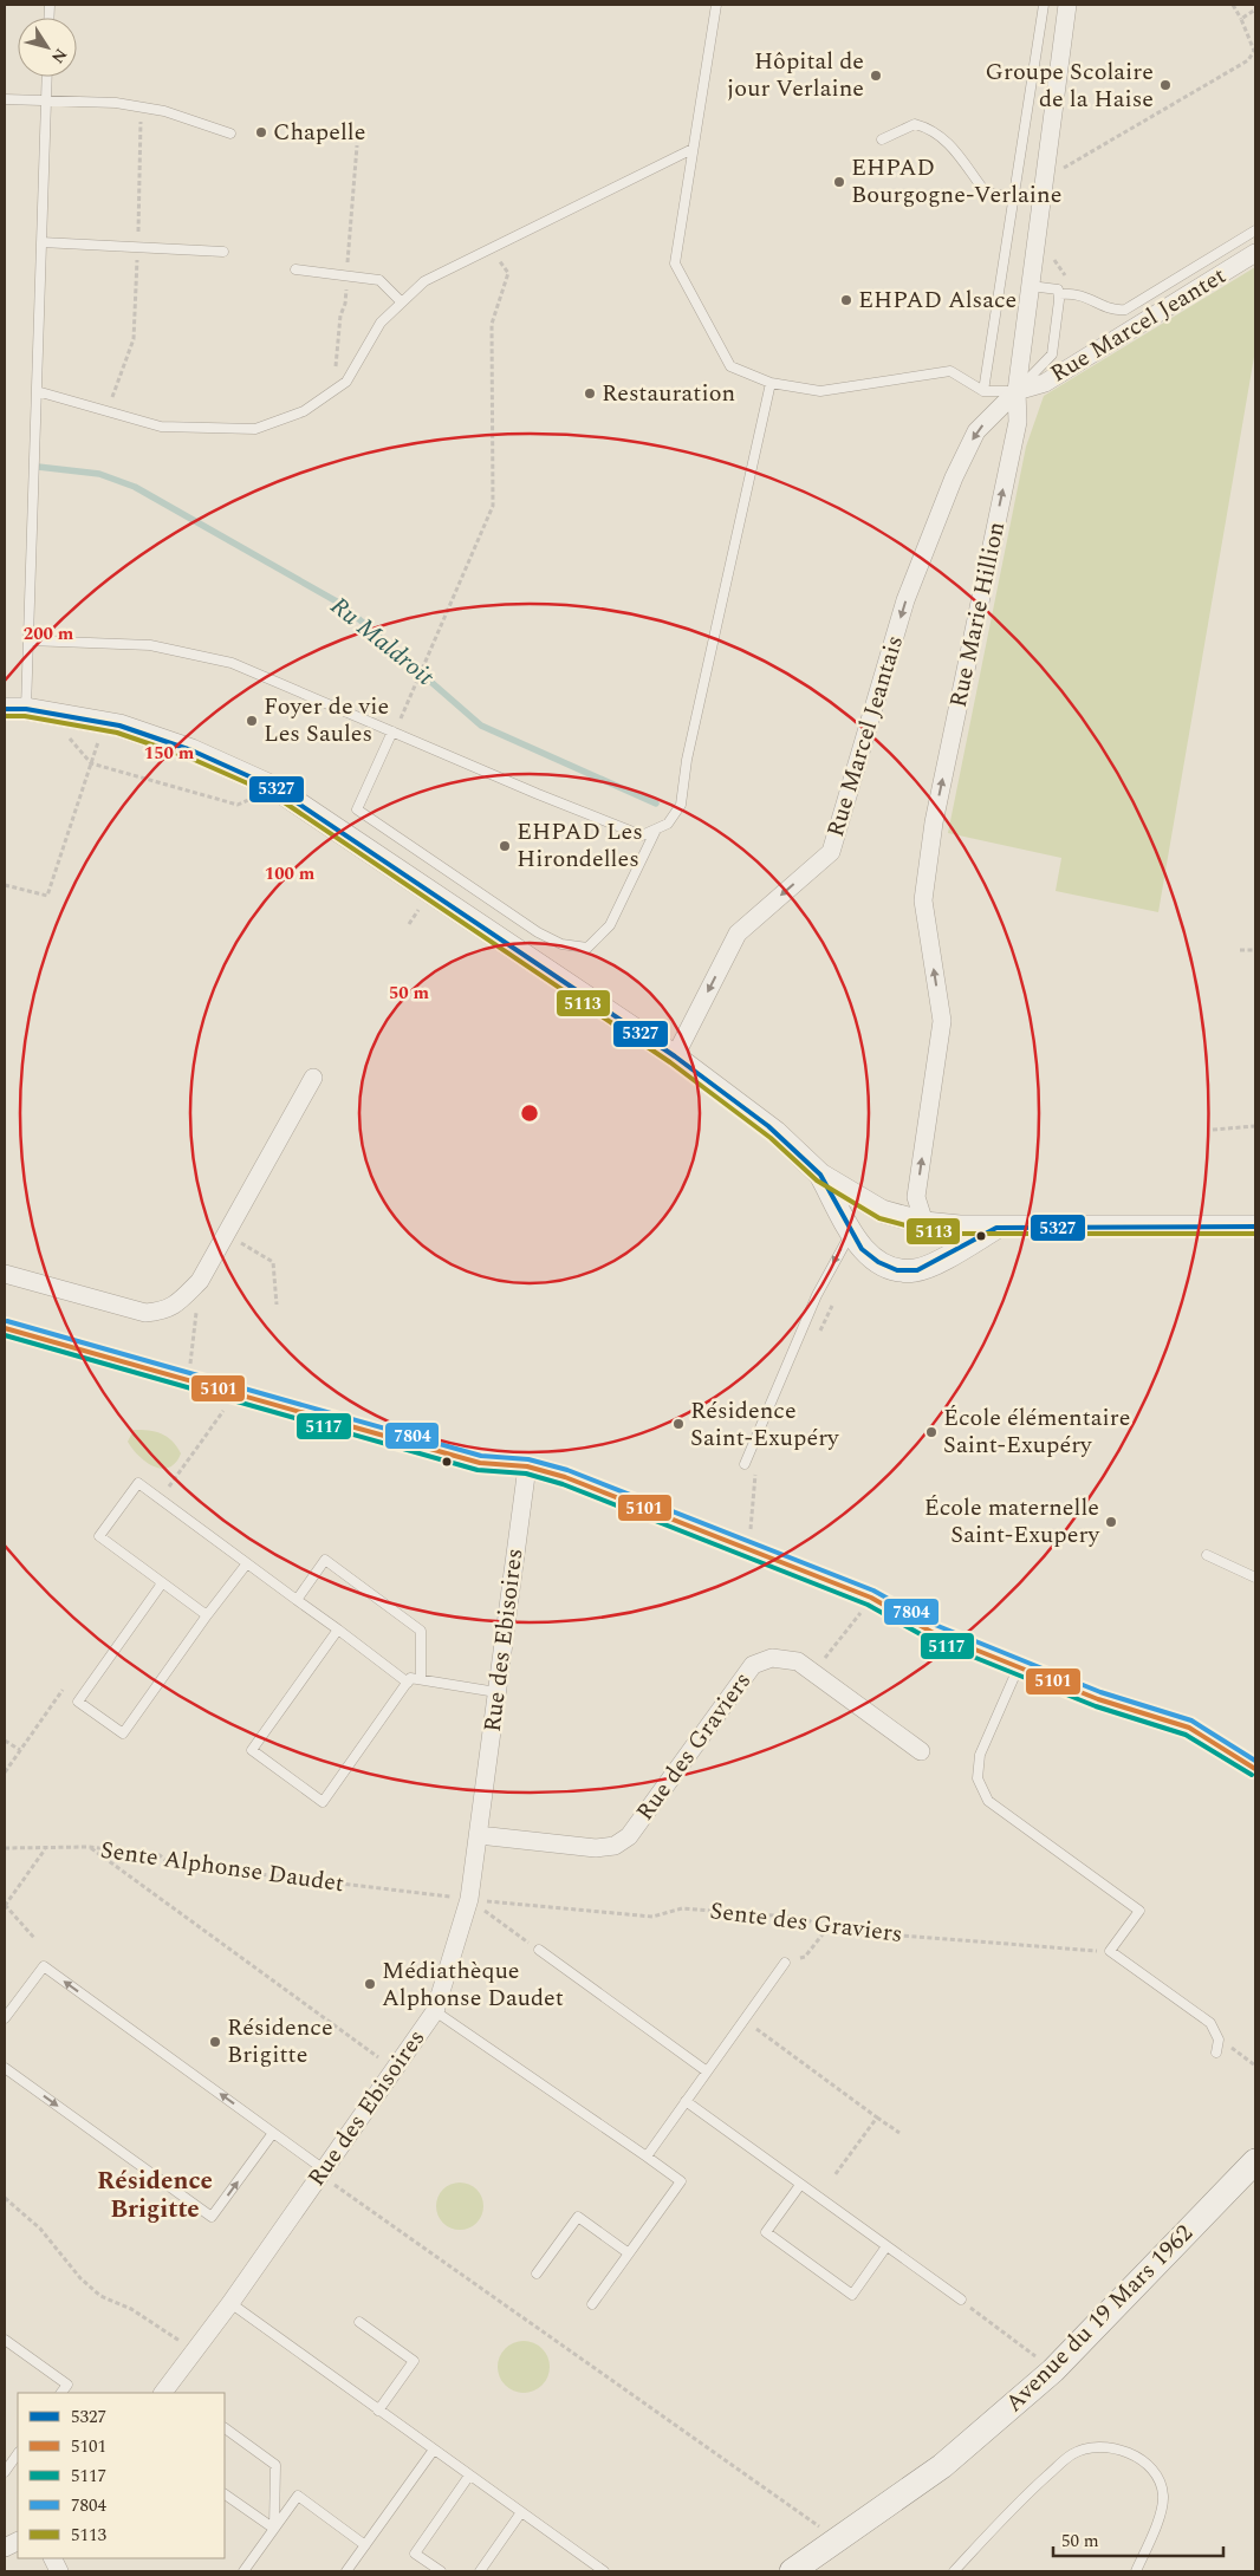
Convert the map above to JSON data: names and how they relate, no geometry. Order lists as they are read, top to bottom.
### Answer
{
  "streets": {
    "main road": ["Avenue du 19 Mars 1962"],
    "street": [
      "Rue Marcel Jeantet",
      "Rue Marie Hillion",
      "Rue Marcel Jeantais",
      "Rue des Ebisoires",
      "Rue des Graviers"
    ],
    "path": ["Sente Alphonse Daudet", "Sente des Graviers"]
  },
  "crossings": [
    ["Rue Marcel Jeantet", "Rue Marie Hillion"],
    ["Rue Marcel Jeantet", "Rue Marcel Jeantais"],
    ["Rue Marie Hillion", "Rue Marcel Jeantais"],
    ["Rue des Ebisoires", "Rue des Graviers"],
    ["Rue des Ebisoires", "Sente Alphonse Daudet"],
    ["Rue des Ebisoires", "Sente des Graviers"],
    ["Sente Alphonse Daudet", "Sente des Graviers"]
  ],
  "one_way": ["Rue Marie Hillion", "Rue Marcel Jeantais"],
  "districts": ["Résidence Brigitte"],
  "water": ["Ru Maldroit"],
  "places": [
    "Hôpital de jour Verlaine",
    "Groupe Scolaire de la Haise",
    "Chapelle",
    "EHPAD Bourgogne-Verlaine",
    "EHPAD Alsace",
    "Restauration",
    "Foyer de vie Les Saules",
    "EHPAD Les Hirondelles",
    "Résidence Saint-Exupéry",
    "École élémentaire Saint-Exupéry",
    "École maternelle Saint-Exupery",
    "Médiathèque Alphonse Daudet",
    "Résidence Brigitte"
  ],
  "lines": [
    "transit line 5327",
    "transit line 5113",
    "transit line 7804",
    "transit line 5101",
    "transit line 5117"
  ],
  "legend": [
    "5327",
    "5101",
    "5117",
    "7804",
    "5113"
  ],
  "scale_bar": "50 m",
  "north": "bottom right",
  "rings": [
    "200 m",
    "150 m",
    "100 m",
    "50 m"
  ]
}
